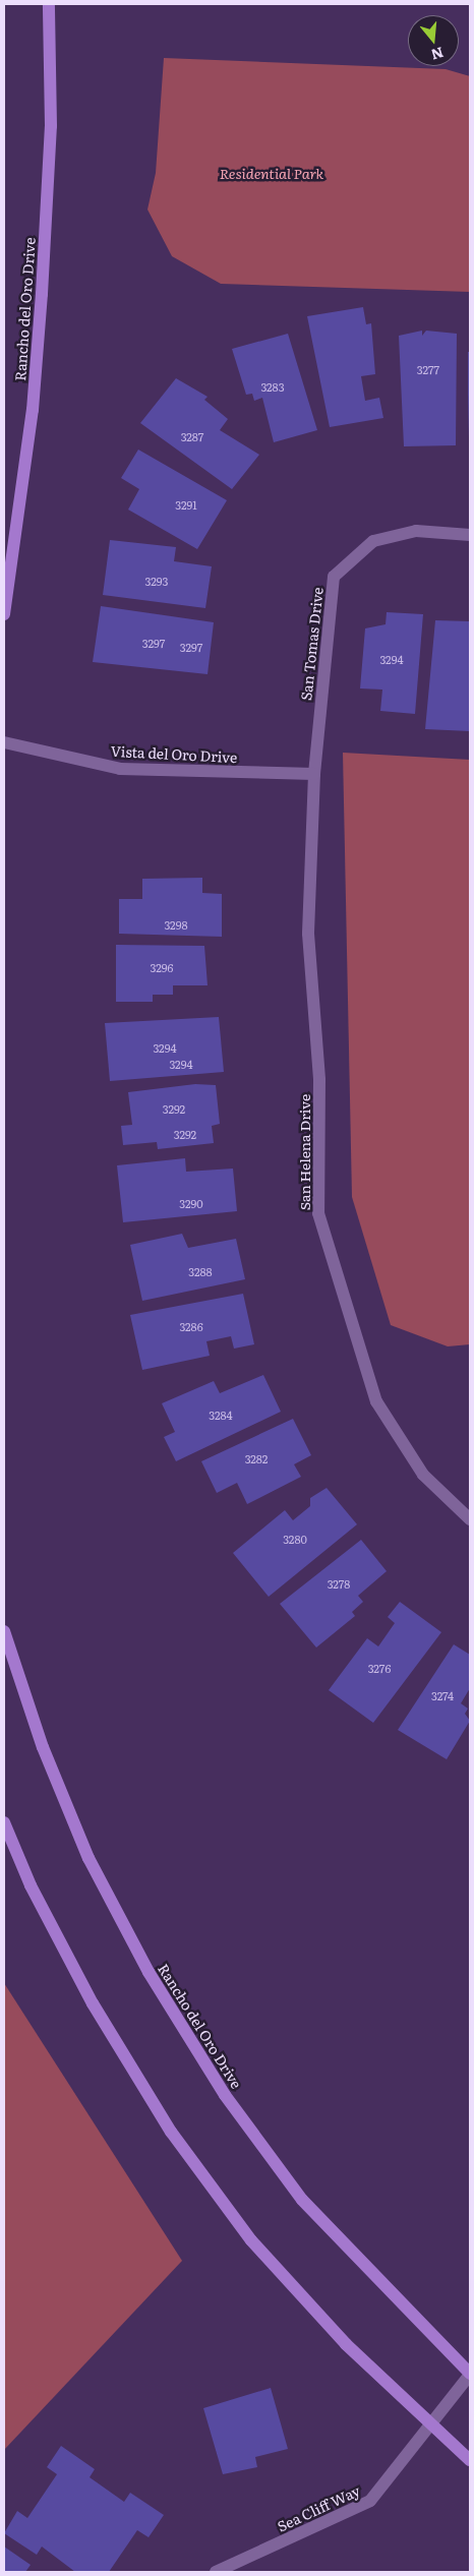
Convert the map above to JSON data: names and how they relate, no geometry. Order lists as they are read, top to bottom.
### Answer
{
  "streets": {
    "main road": ["Rancho del Oro Drive"],
    "street": [
      "San Tomas Drive",
      "Vista del Oro Drive",
      "San Helena Drive",
      "Sea Cliff Way"
    ]
  },
  "crossings": [
    ["Rancho del Oro Drive", "Sea Cliff Way"],
    ["San Tomas Drive", "Vista del Oro Drive"],
    ["San Tomas Drive", "San Helena Drive"],
    ["Vista del Oro Drive", "San Helena Drive"]
  ],
  "parks": ["Residential Park"],
  "house_numbers": [
    "3277",
    "3283",
    "3287",
    "3291",
    "3293",
    "3297",
    "3297",
    "3294",
    "3298",
    "3296",
    "3294",
    "3294",
    "3292",
    "3292",
    "3290",
    "3288",
    "3286",
    "3284",
    "3282",
    "3280",
    "3278",
    "3276",
    "3274"
  ],
  "north": "bottom"
}
